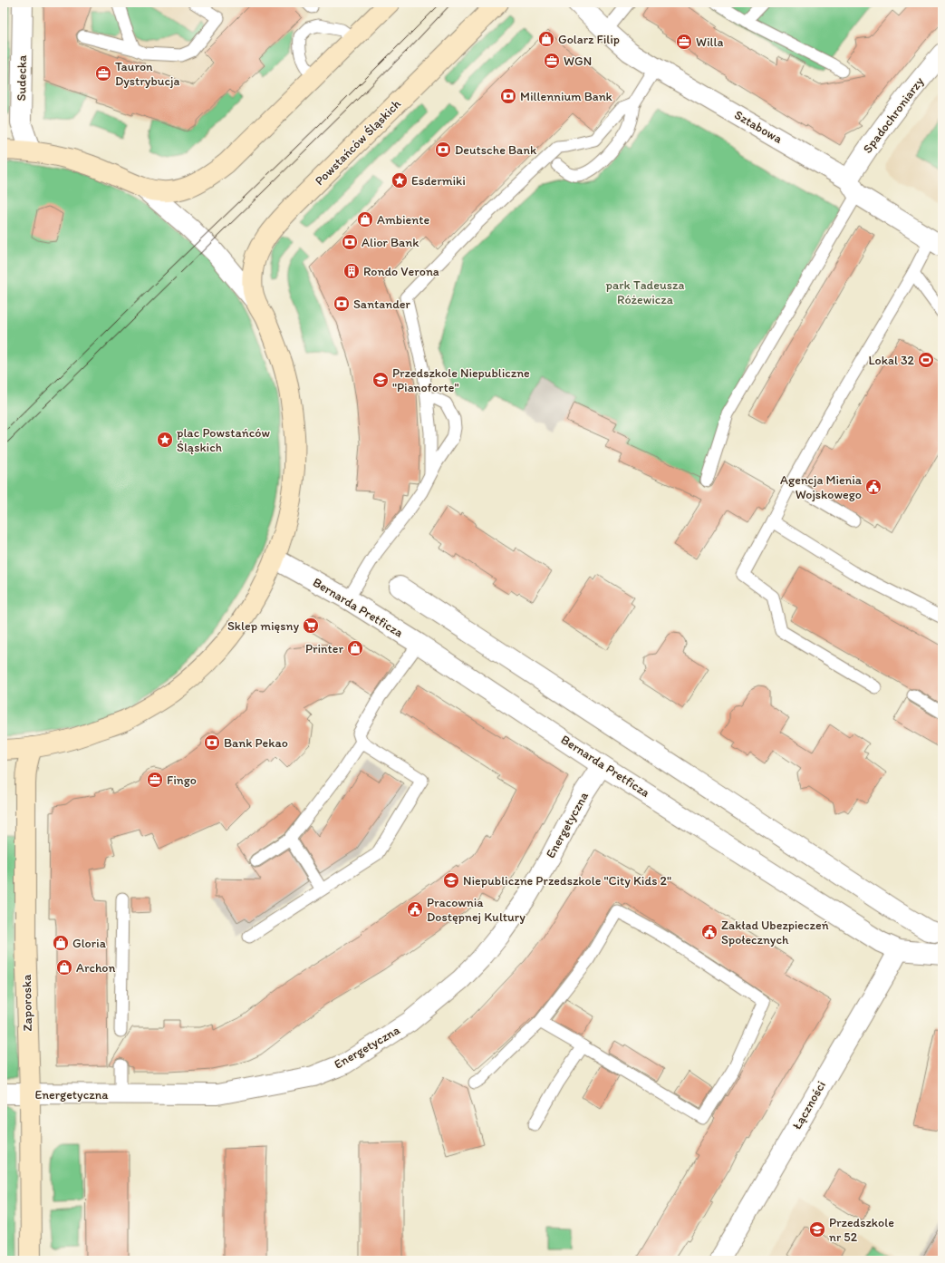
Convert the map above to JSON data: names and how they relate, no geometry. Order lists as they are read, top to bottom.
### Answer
{
  "streets": {
    "main road": ["Powstańców Śląskich", "Zaporoska"],
    "street": [
      "Sudecka",
      "Spadochroniarzy",
      "Sztabowa",
      "Bernarda Pretficza",
      "Energetyczna",
      "Łączności"
    ]
  },
  "crossings": [
    ["Spadochroniarzy", "Sztabowa"],
    ["Bernarda Pretficza", "Energetyczna"],
    ["Bernarda Pretficza", "Łączności"],
    ["Energetyczna", "Zaporoska"]
  ],
  "parks": ["park Tadeusza Różewicza"],
  "places": {
    "shop": [
      "Golarz Filip",
      "Ambiente",
      "Printer",
      "Gloria",
      "Archon"
    ],
    "office": [
      "Willa",
      "WGN",
      "Tauron Dystrybucja",
      "Fingo"
    ],
    "bank": [
      "Millennium Bank",
      "Deutsche Bank",
      "Alior Bank",
      "Santander",
      "Bank Pekao"
    ],
    "place": ["Esdermiki", "plac Powstańców Śląskich"],
    "building": ["Rondo Verona"],
    "sports": ["Lokal 32"],
    "school or university": ["Przedszkole Niepubliczne \"Pianoforte\"", "Niepubliczne Przedszkole \"City Kids 2\"", "Przedszkole nr 52"],
    "public building": ["Agencja Mienia Wojskowego", "Pracownia Dostępnej Kultury", "Zakład Ubezpieczeń Społecznych"],
    "supermarket": ["Sklep mięsny"]
  }
}
